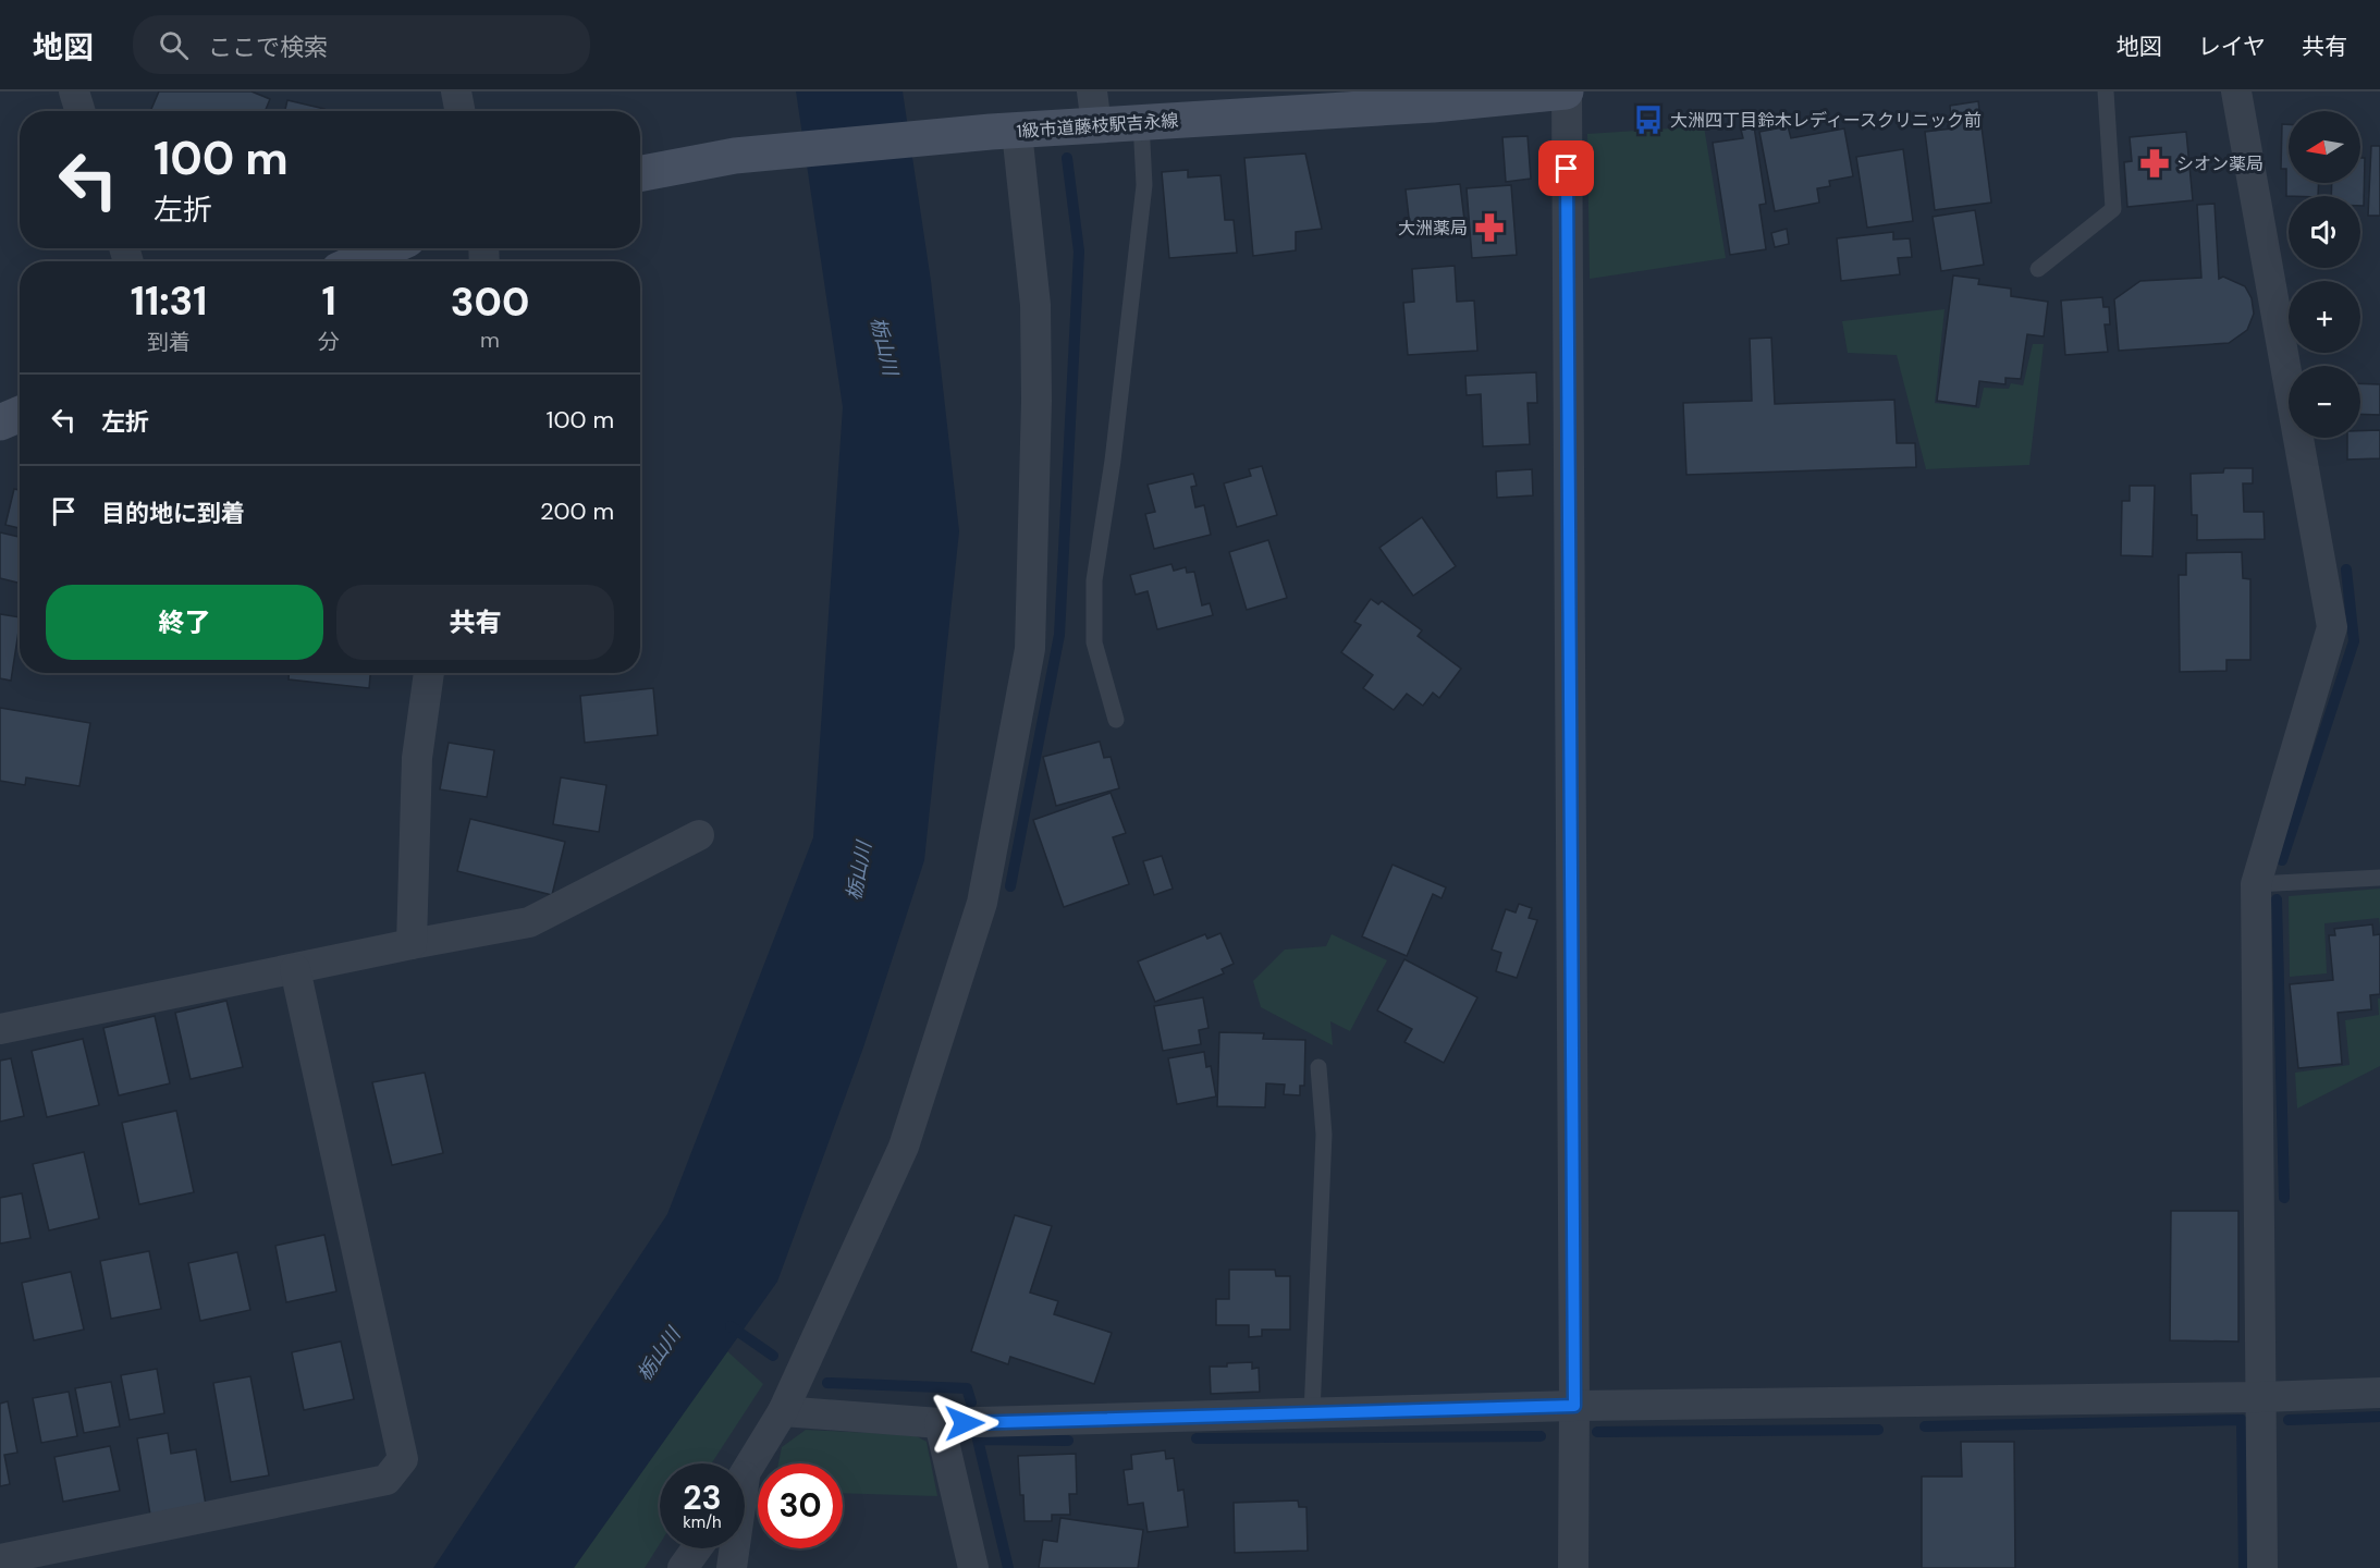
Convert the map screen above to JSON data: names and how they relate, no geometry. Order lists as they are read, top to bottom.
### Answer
{
  "streets": {
    "street": ["1級市道藤枝駅吉永線"]
  },
  "water": ["栃山川"],
  "places": {
    "bus stop": ["大洲四丁目鈴木レディースクリニック前"],
    "pharmacy": ["シオン薬局", "大洲薬局"]
  },
  "north": "left",
  "page": {
    "header": "地図",
    "search": "ここで検索",
    "nav": ["地図", "レイヤ", "共有"],
    "map_buttons": ["+", "−"],
    "turn": ["100 m", "左折"],
    "eta": [
      "11:31",
      "到着",
      "1",
      "分",
      "300",
      "m"
    ],
    "list": [
      {
        "name": "左折",
        "value": "100 m"
      },
      {
        "name": "目的地に到着",
        "value": "200 m"
      }
    ],
    "buttons": ["終了", "共有"],
    "speed": "23 km/h",
    "limit": "30"
  }
}
